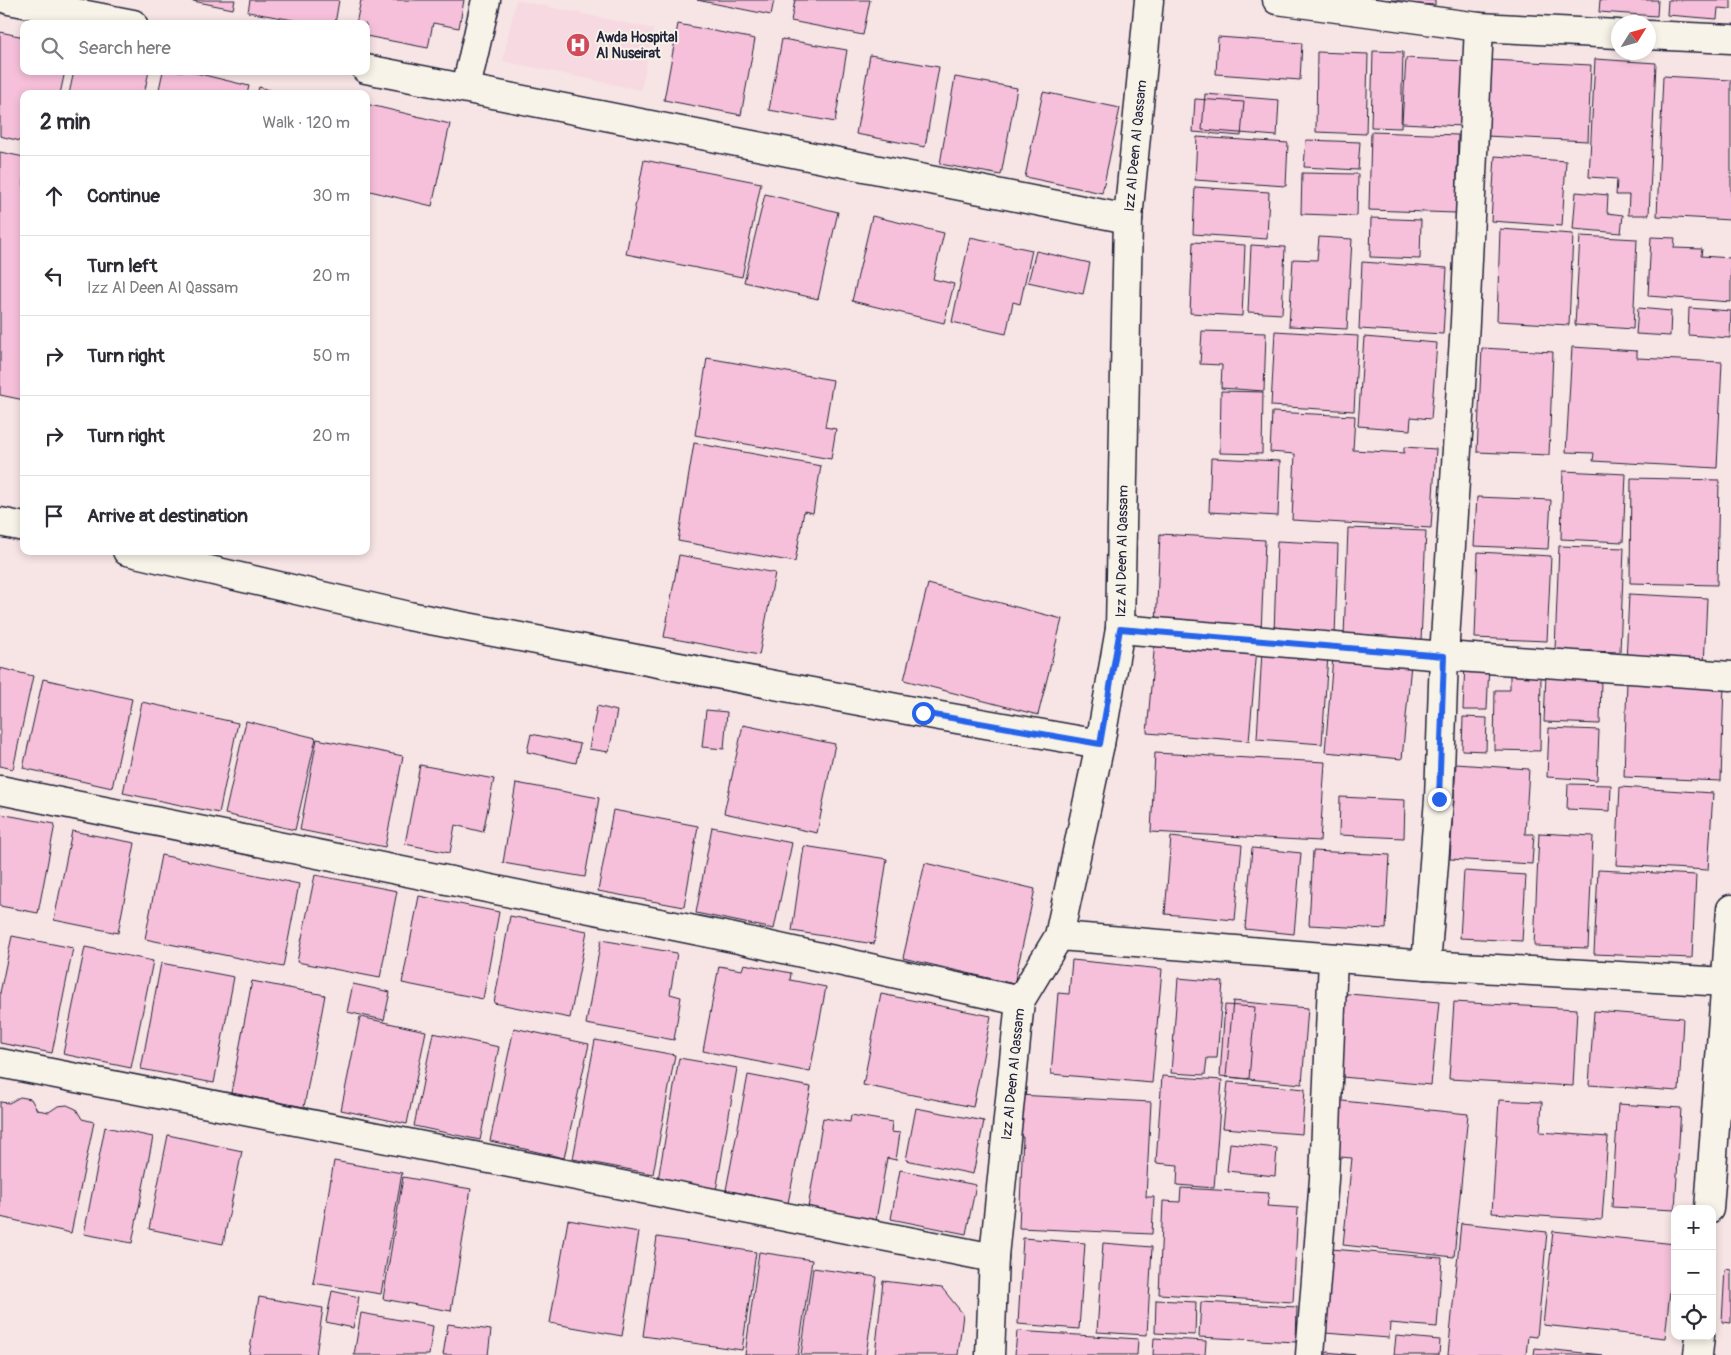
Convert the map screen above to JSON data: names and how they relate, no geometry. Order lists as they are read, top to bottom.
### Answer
{
  "streets": {
    "street": ["Izz Al Deen Al Qassam"]
  },
  "places": {
    "hospital": ["Awda Hospital Al Nuseirat"]
  },
  "north": "top right",
  "page": {
    "search": "Search here",
    "heading": ["2 min", "Walk · 120 m"],
    "list": [
      ["Continue", "30 m"],
      ["Turn left", "Izz Al Deen Al Qassam", "20 m"],
      ["Turn right", "50 m"],
      ["Turn right", "20 m"],
      "Arrive at destination"
    ],
    "map_buttons": ["+", "−"]
  }
}
